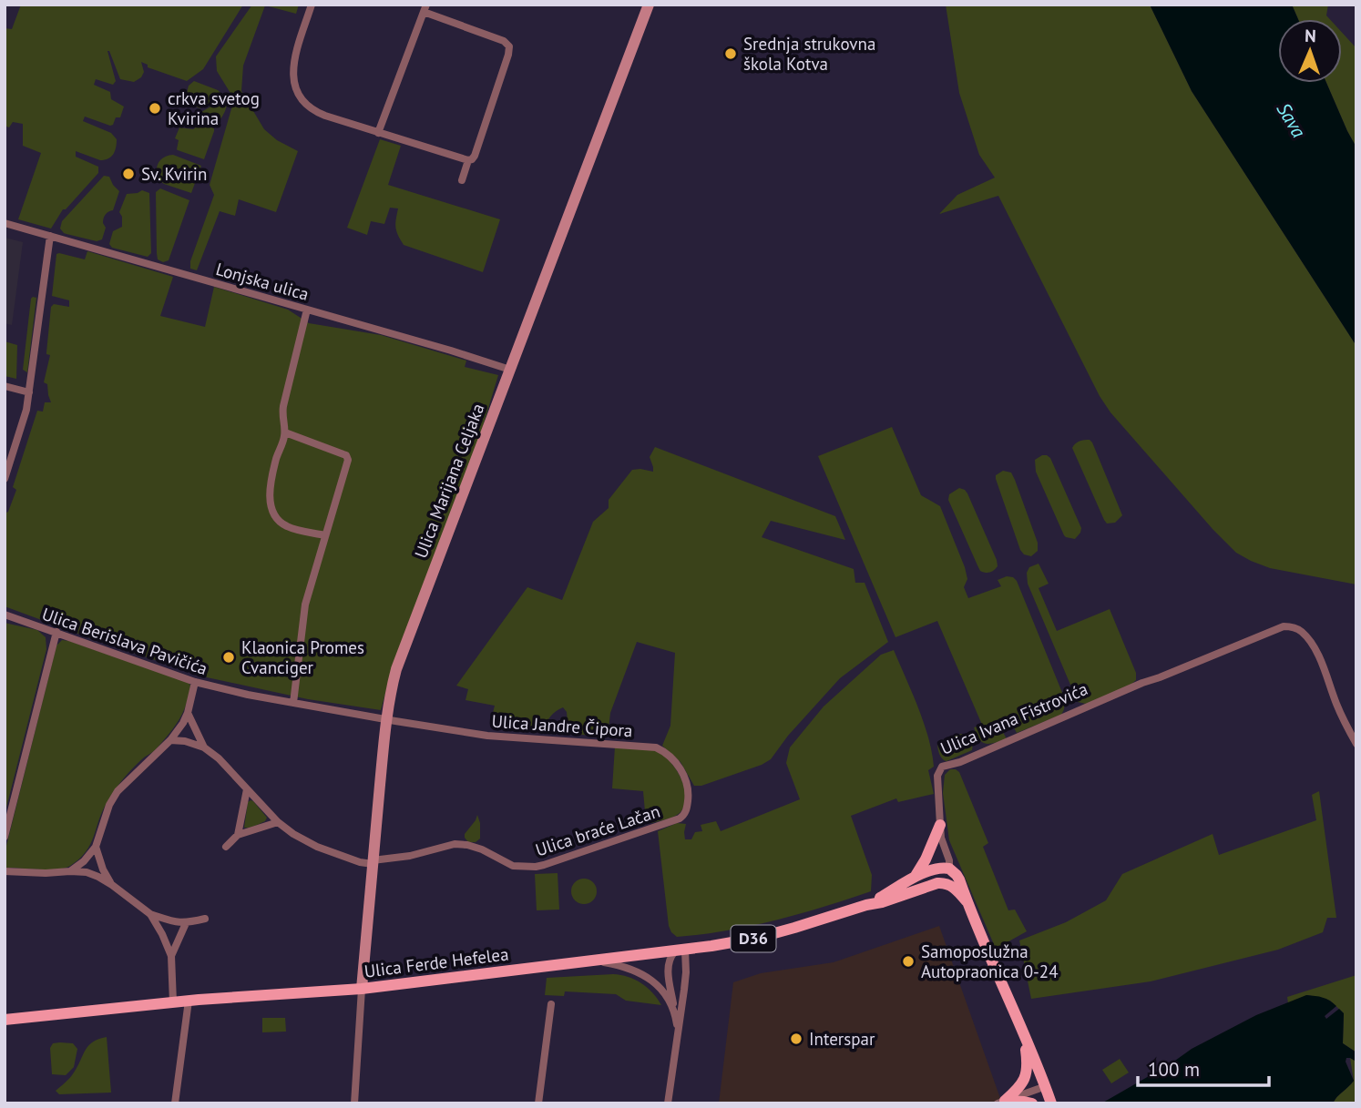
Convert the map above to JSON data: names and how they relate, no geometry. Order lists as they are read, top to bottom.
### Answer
{
  "streets": {
    "main road": [
      "Ulica Marijana Celjaka",
      "Ulica Ivana Fistrovića",
      "D36",
      "Ulica Ferde Hefelea"
    ],
    "street": [
      "Lonjska ulica",
      "Ulica Berislava Pavičića",
      "Ulica Jandre Čipora",
      "Ulica braće Lačan"
    ]
  },
  "crossings": [
    ["Lonjska ulica", "Ulica Marijana Celjaka"],
    ["Ulica Marijana Celjaka", "Ulica Berislava Pavičića"],
    ["Ulica Marijana Celjaka", "Ulica Jandre Čipora"],
    ["Ulica Marijana Celjaka", "Ulica braće Lačan"],
    ["Ulica Marijana Celjaka", "Ulica Ferde Hefelea"],
    ["Ulica Berislava Pavičića", "Ulica Jandre Čipora"],
    ["Ulica Ivana Fistrovića", "Ulica Ferde Hefelea"],
    ["Ulica Jandre Čipora", "Ulica braće Lačan"]
  ],
  "water": ["Sava"],
  "places": [
    "Srednja strukovna škola Kotva",
    "crkva svetog Kvirina",
    "Sv. Kvirin",
    "Klaonica Promes Cvanciger",
    "Samoposlužna Autopraonica 0-24",
    "Interspar"
  ],
  "scale_bar": "100 m",
  "north": "top"
}
